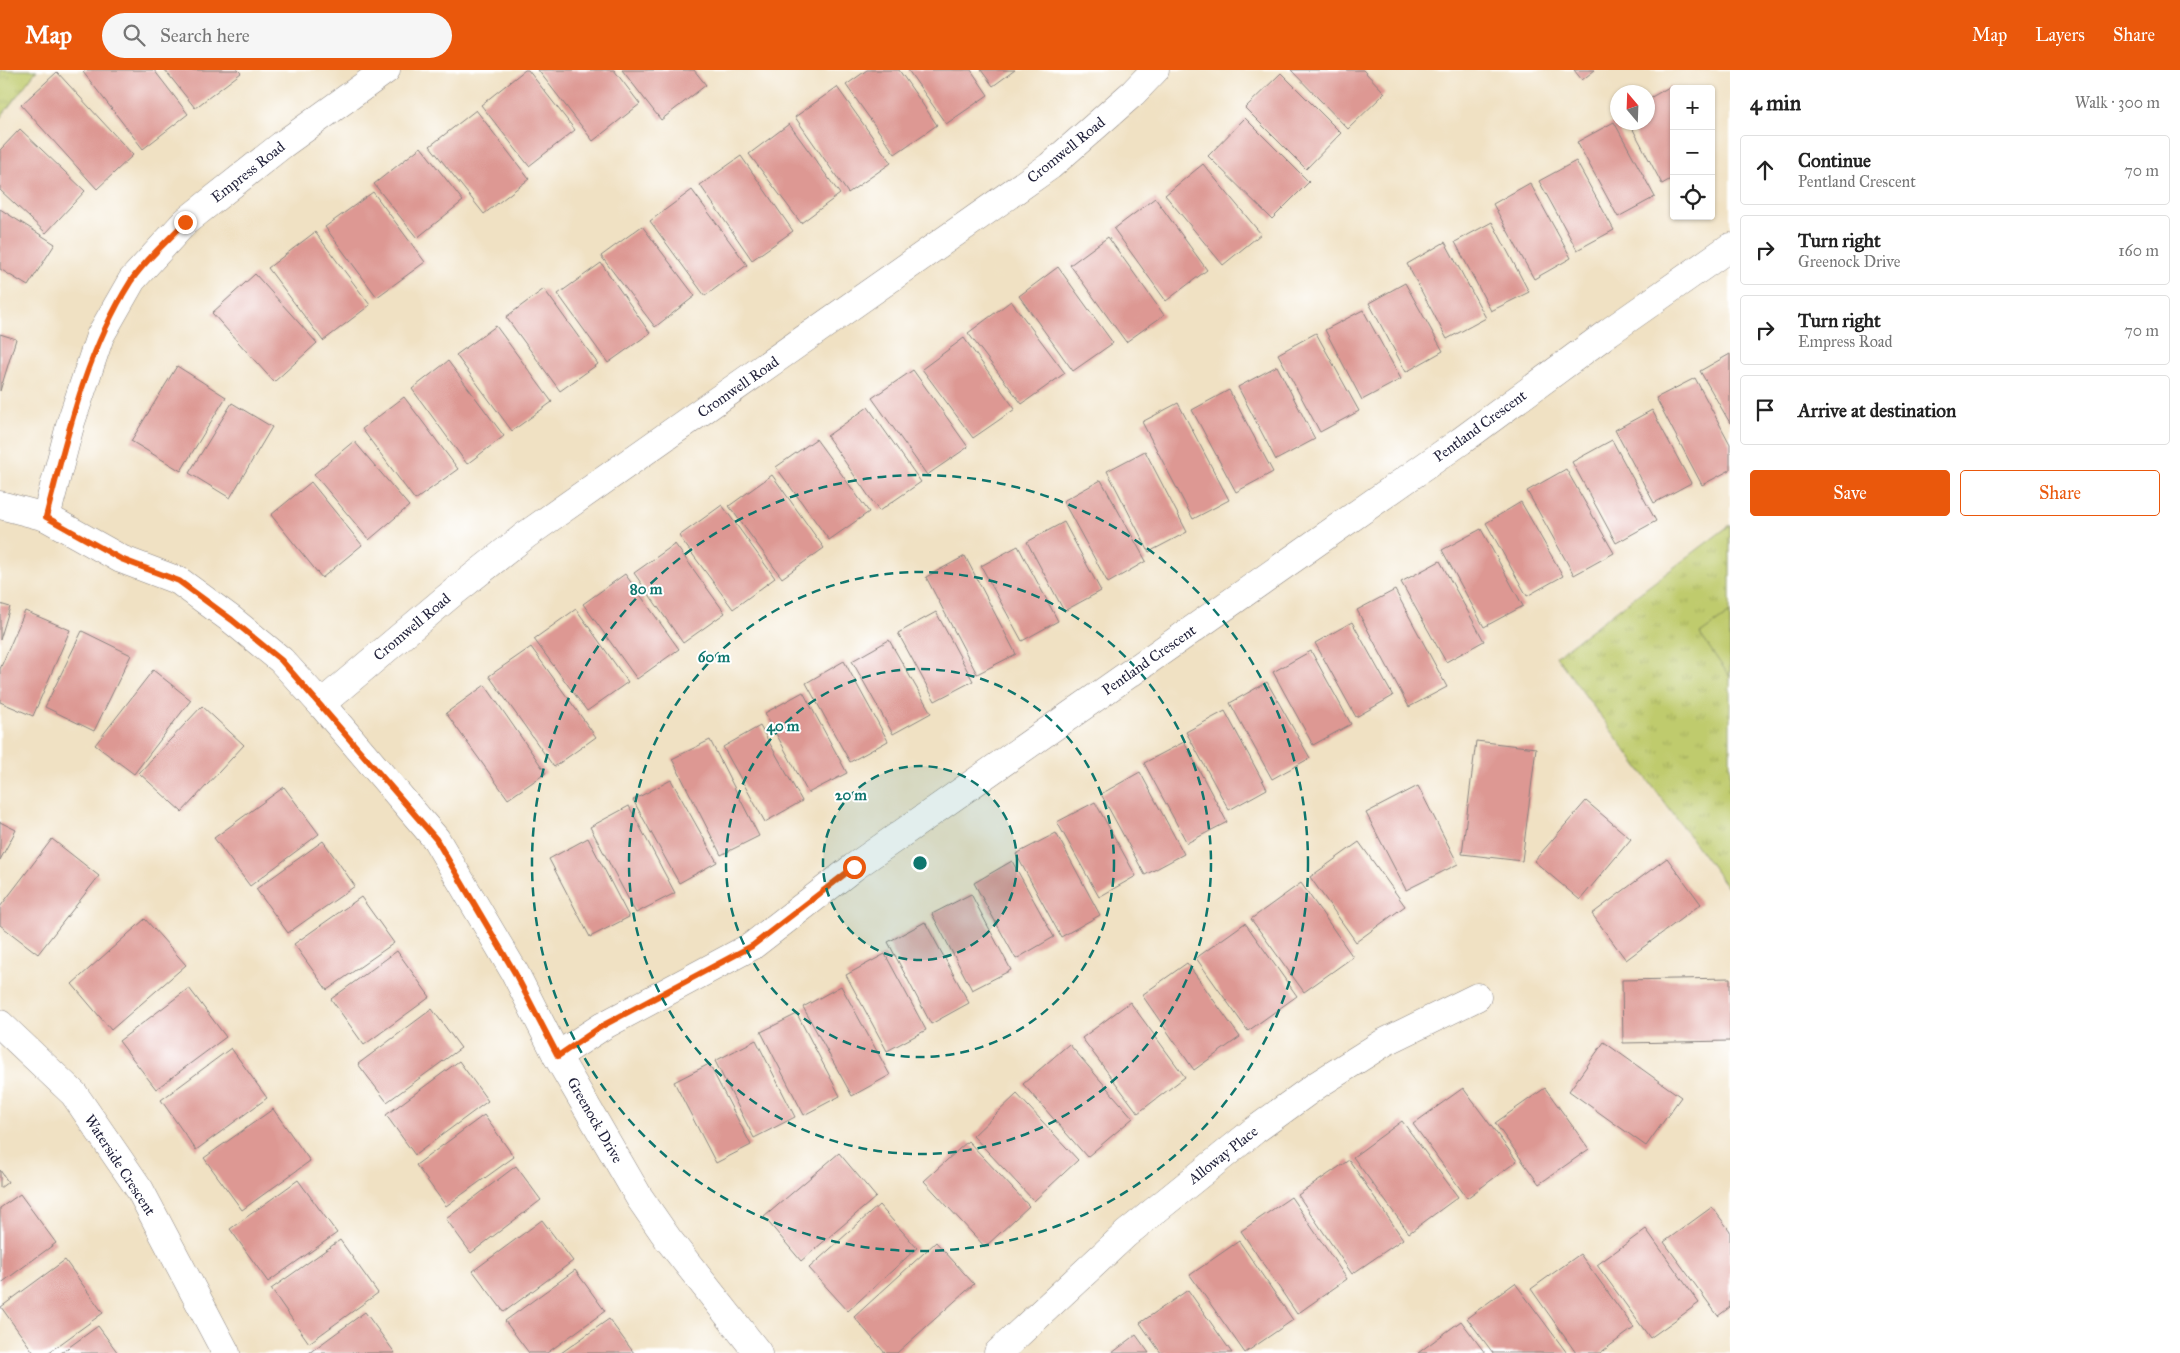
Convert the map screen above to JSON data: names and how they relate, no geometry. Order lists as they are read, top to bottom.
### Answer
{
  "streets": {
    "street": [
      "Cromwell Road",
      "Empress Road",
      "Pentland Crescent",
      "Greenock Drive",
      "Alloway Place",
      "Waterside Crescent"
    ]
  },
  "crossings": [
    ["Cromwell Road", "Greenock Drive"],
    ["Empress Road", "Greenock Drive"],
    ["Pentland Crescent", "Greenock Drive"]
  ],
  "north": "top",
  "page": {
    "header": "Map",
    "search": "Search here",
    "nav": ["Map", "Layers", "Share"],
    "heading": ["4 min", "Walk · 300 m"],
    "map_buttons": ["+", "−"],
    "list": [
      ["Continue", "Pentland Crescent", "70 m"],
      ["Turn right", "Greenock Drive", "160 m"],
      ["Turn right", "Empress Road", "70 m"],
      "Arrive at destination"
    ],
    "buttons": ["Save", "Share"]
  },
  "rings": [
    "80 m",
    "60 m",
    "40 m",
    "20 m"
  ]
}
